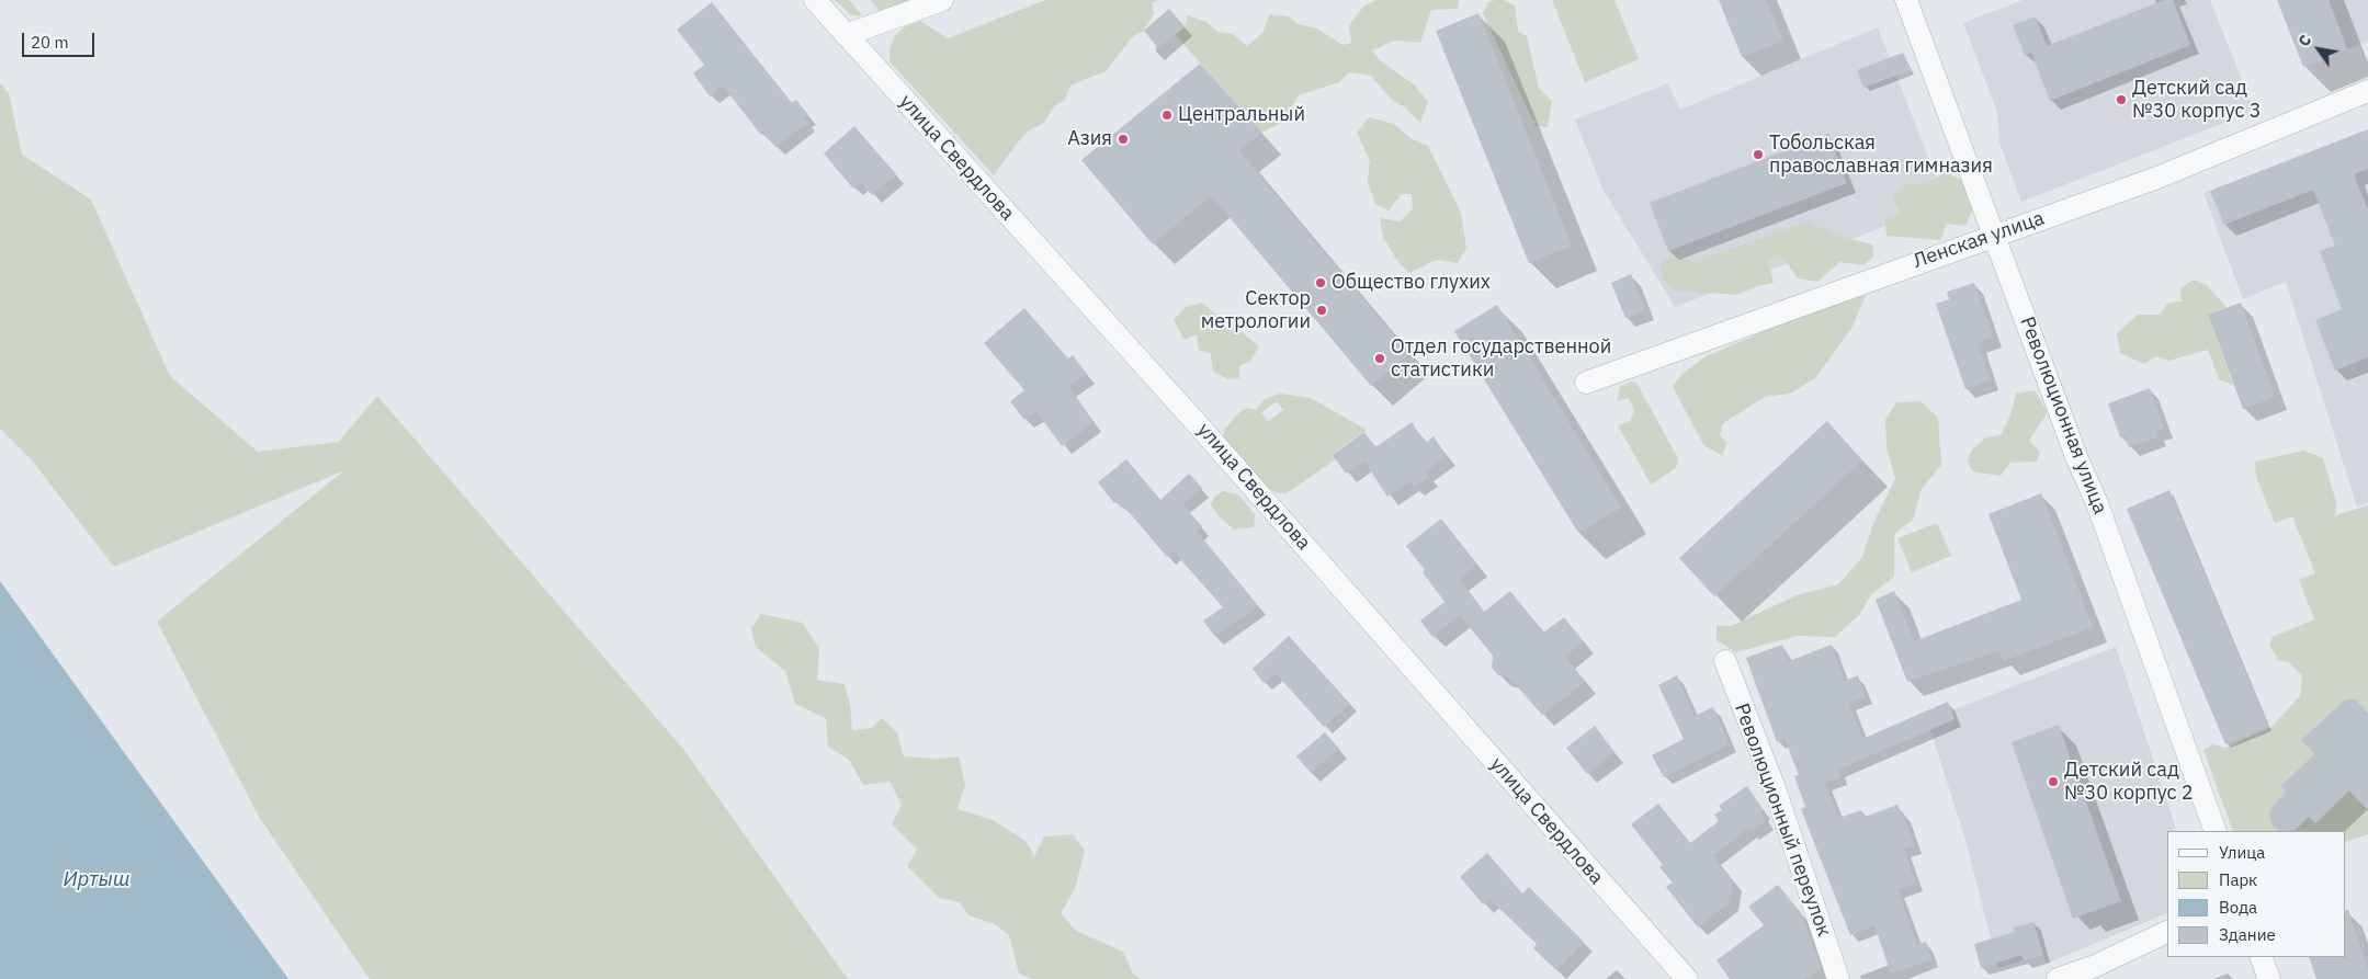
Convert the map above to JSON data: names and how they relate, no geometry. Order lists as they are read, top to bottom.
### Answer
{
  "streets": {
    "street": [
      "улица Свердлова",
      "Ленская улица",
      "Революционная улица",
      "Революционный переулок"
    ]
  },
  "crossings": [
    ["Ленская улица", "Революционная улица"]
  ],
  "water": ["Иртыш"],
  "places": [
    "Детский сад №30 корпус 3",
    "Центральный",
    "Азия",
    "Тобольская православная гимназия",
    "Общество глухих",
    "Сектор метрологии",
    "Отдел государственной статистики",
    "Детский сад №30 корпус 2"
  ],
  "legend": [
    "Улица",
    "Парк",
    "Вода",
    "Здание"
  ],
  "scale_bar": "20 m",
  "north": "top left"
}
